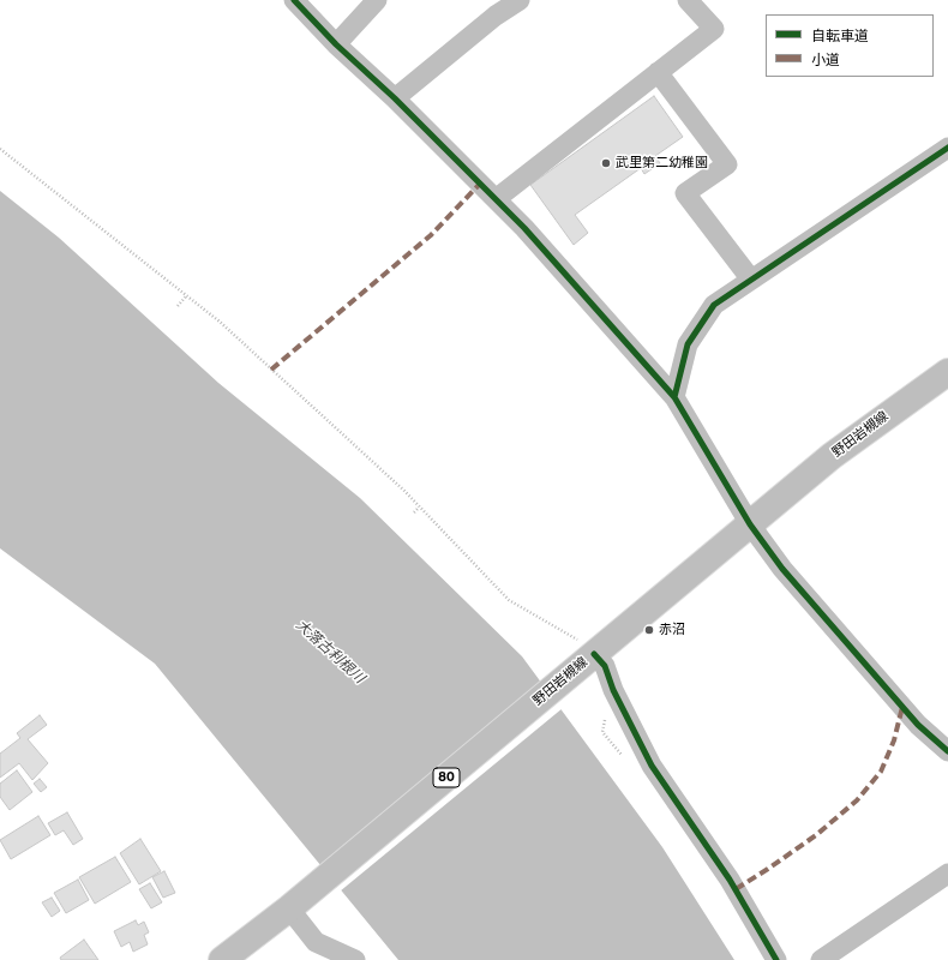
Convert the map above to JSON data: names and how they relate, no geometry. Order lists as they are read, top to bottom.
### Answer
{
  "streets": {
    "main road": ["野田岩槻線", "80"]
  },
  "water": ["大落古利根川"],
  "places": ["武里第二幼稚園", "赤沼"],
  "legend": ["自転車道", "小道"]
}
